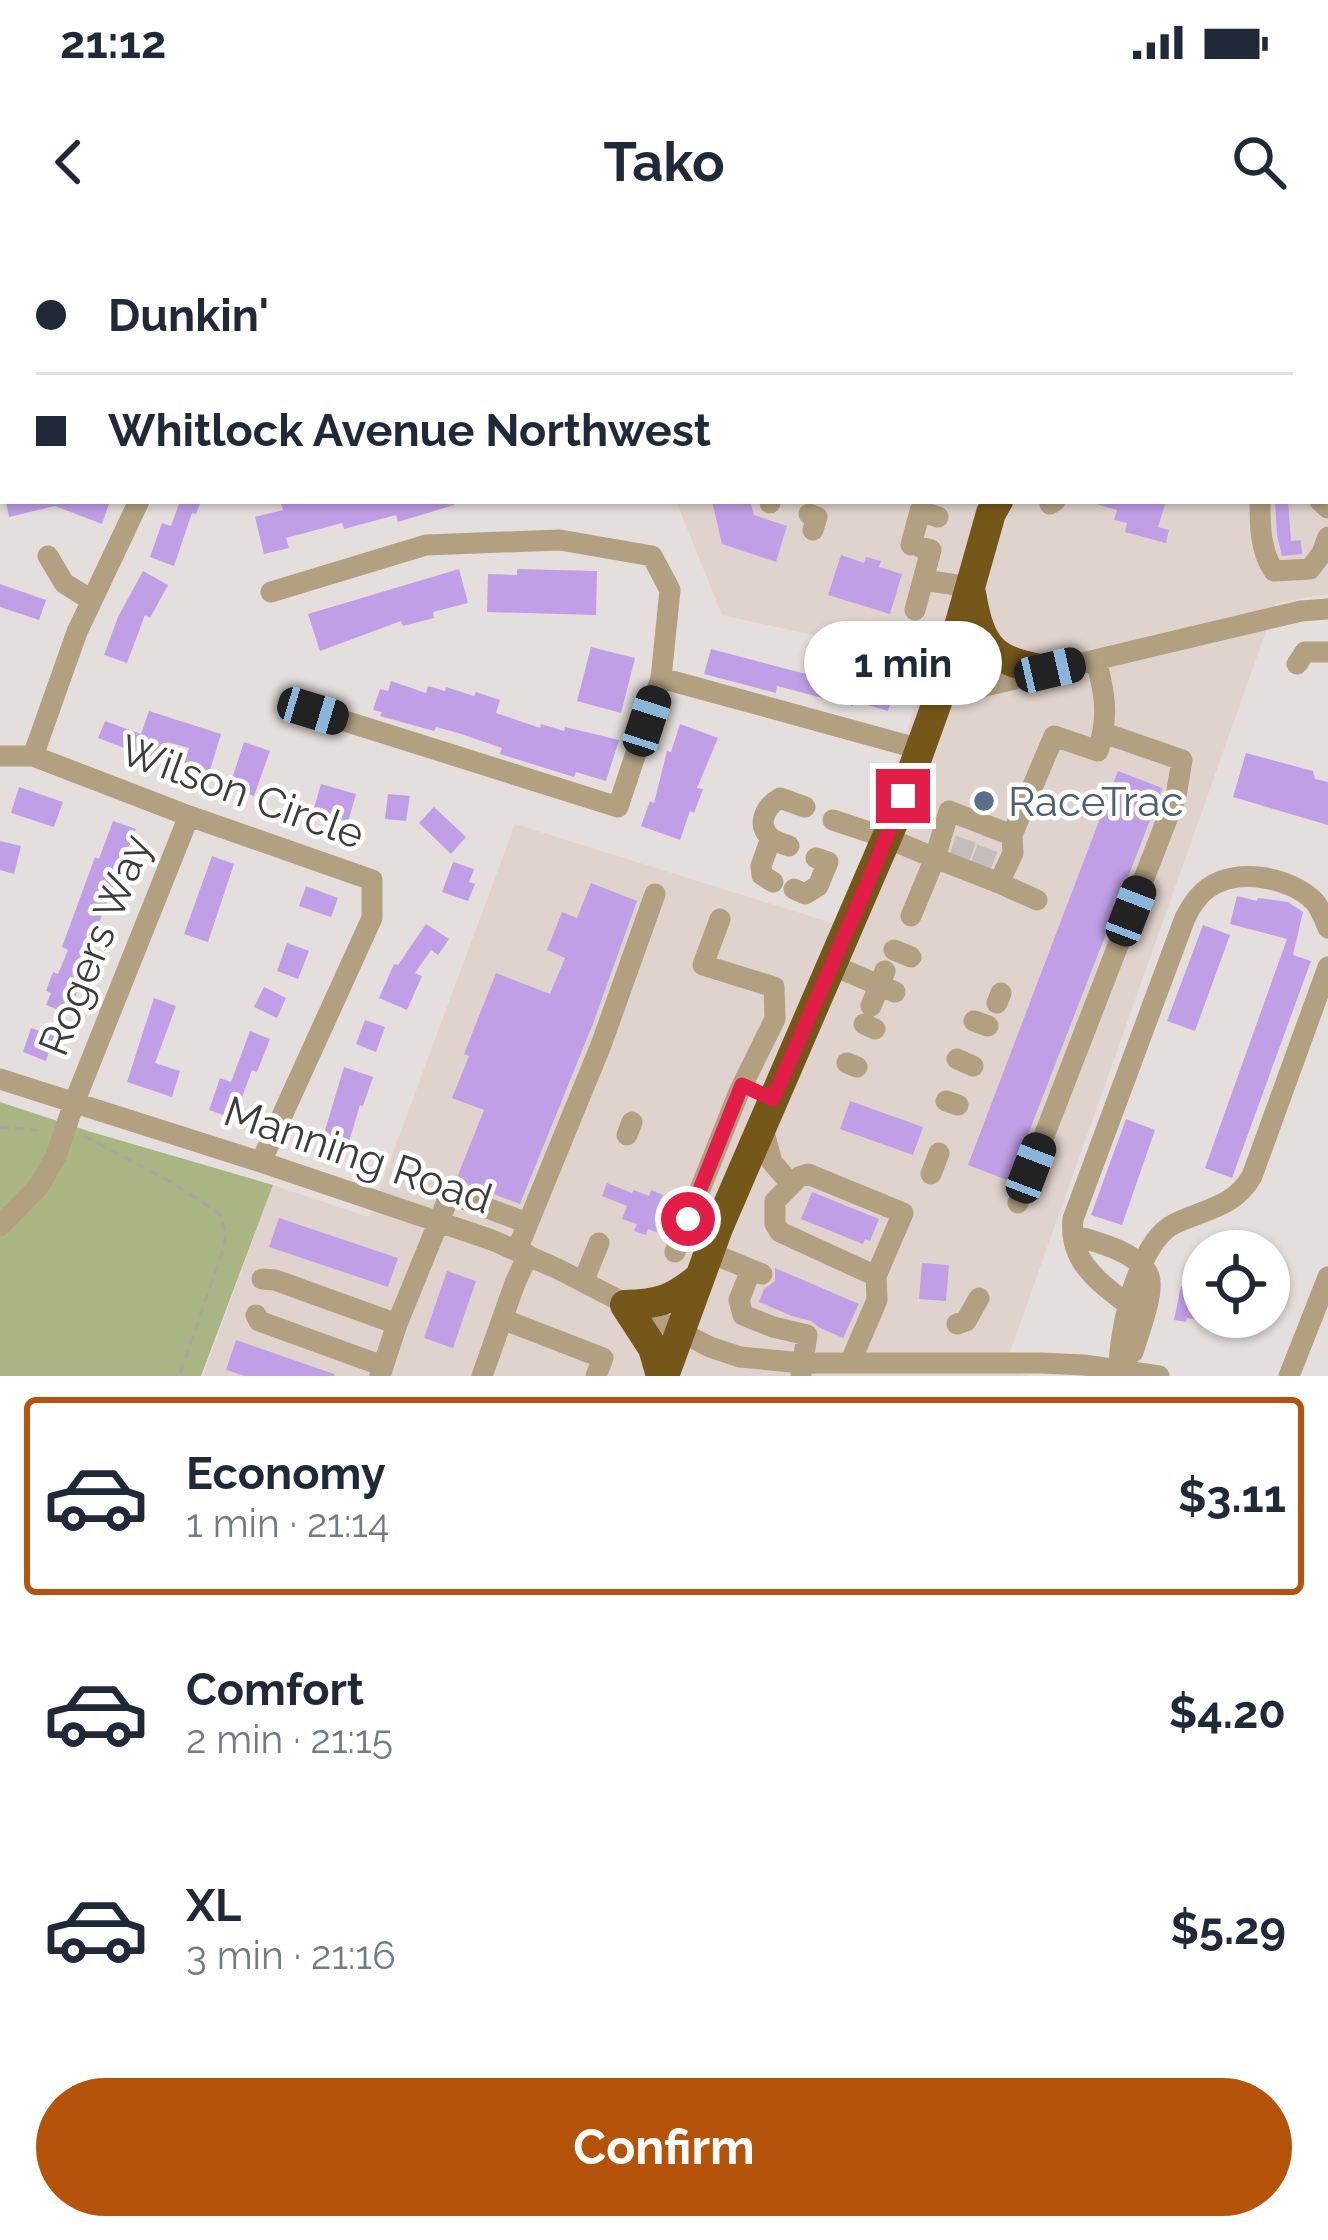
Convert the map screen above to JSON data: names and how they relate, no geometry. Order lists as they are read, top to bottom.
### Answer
{
  "streets": {
    "street": ["Wilson Circle", "Rogers Way", "Manning Road"]
  },
  "crossings": [
    ["Wilson Circle", "Rogers Way"],
    ["Wilson Circle", "Manning Road"],
    ["Rogers Way", "Manning Road"]
  ],
  "places": ["RaceTrac"],
  "page": {
    "status": "21:12",
    "header": "Tako",
    "banner": ["Dunkin'", "Whitlock Avenue Northwest"],
    "bubble": "1 min",
    "list": [
      {
        "name": "Economy",
        "note": "1 min · 21:14",
        "value": "$3.11"
      },
      {
        "name": "Comfort",
        "note": "2 min · 21:15",
        "value": "$4.20"
      },
      {
        "name": "XL",
        "note": "3 min · 21:16",
        "value": "$5.29"
      }
    ],
    "buttons": "Confirm"
  }
}
